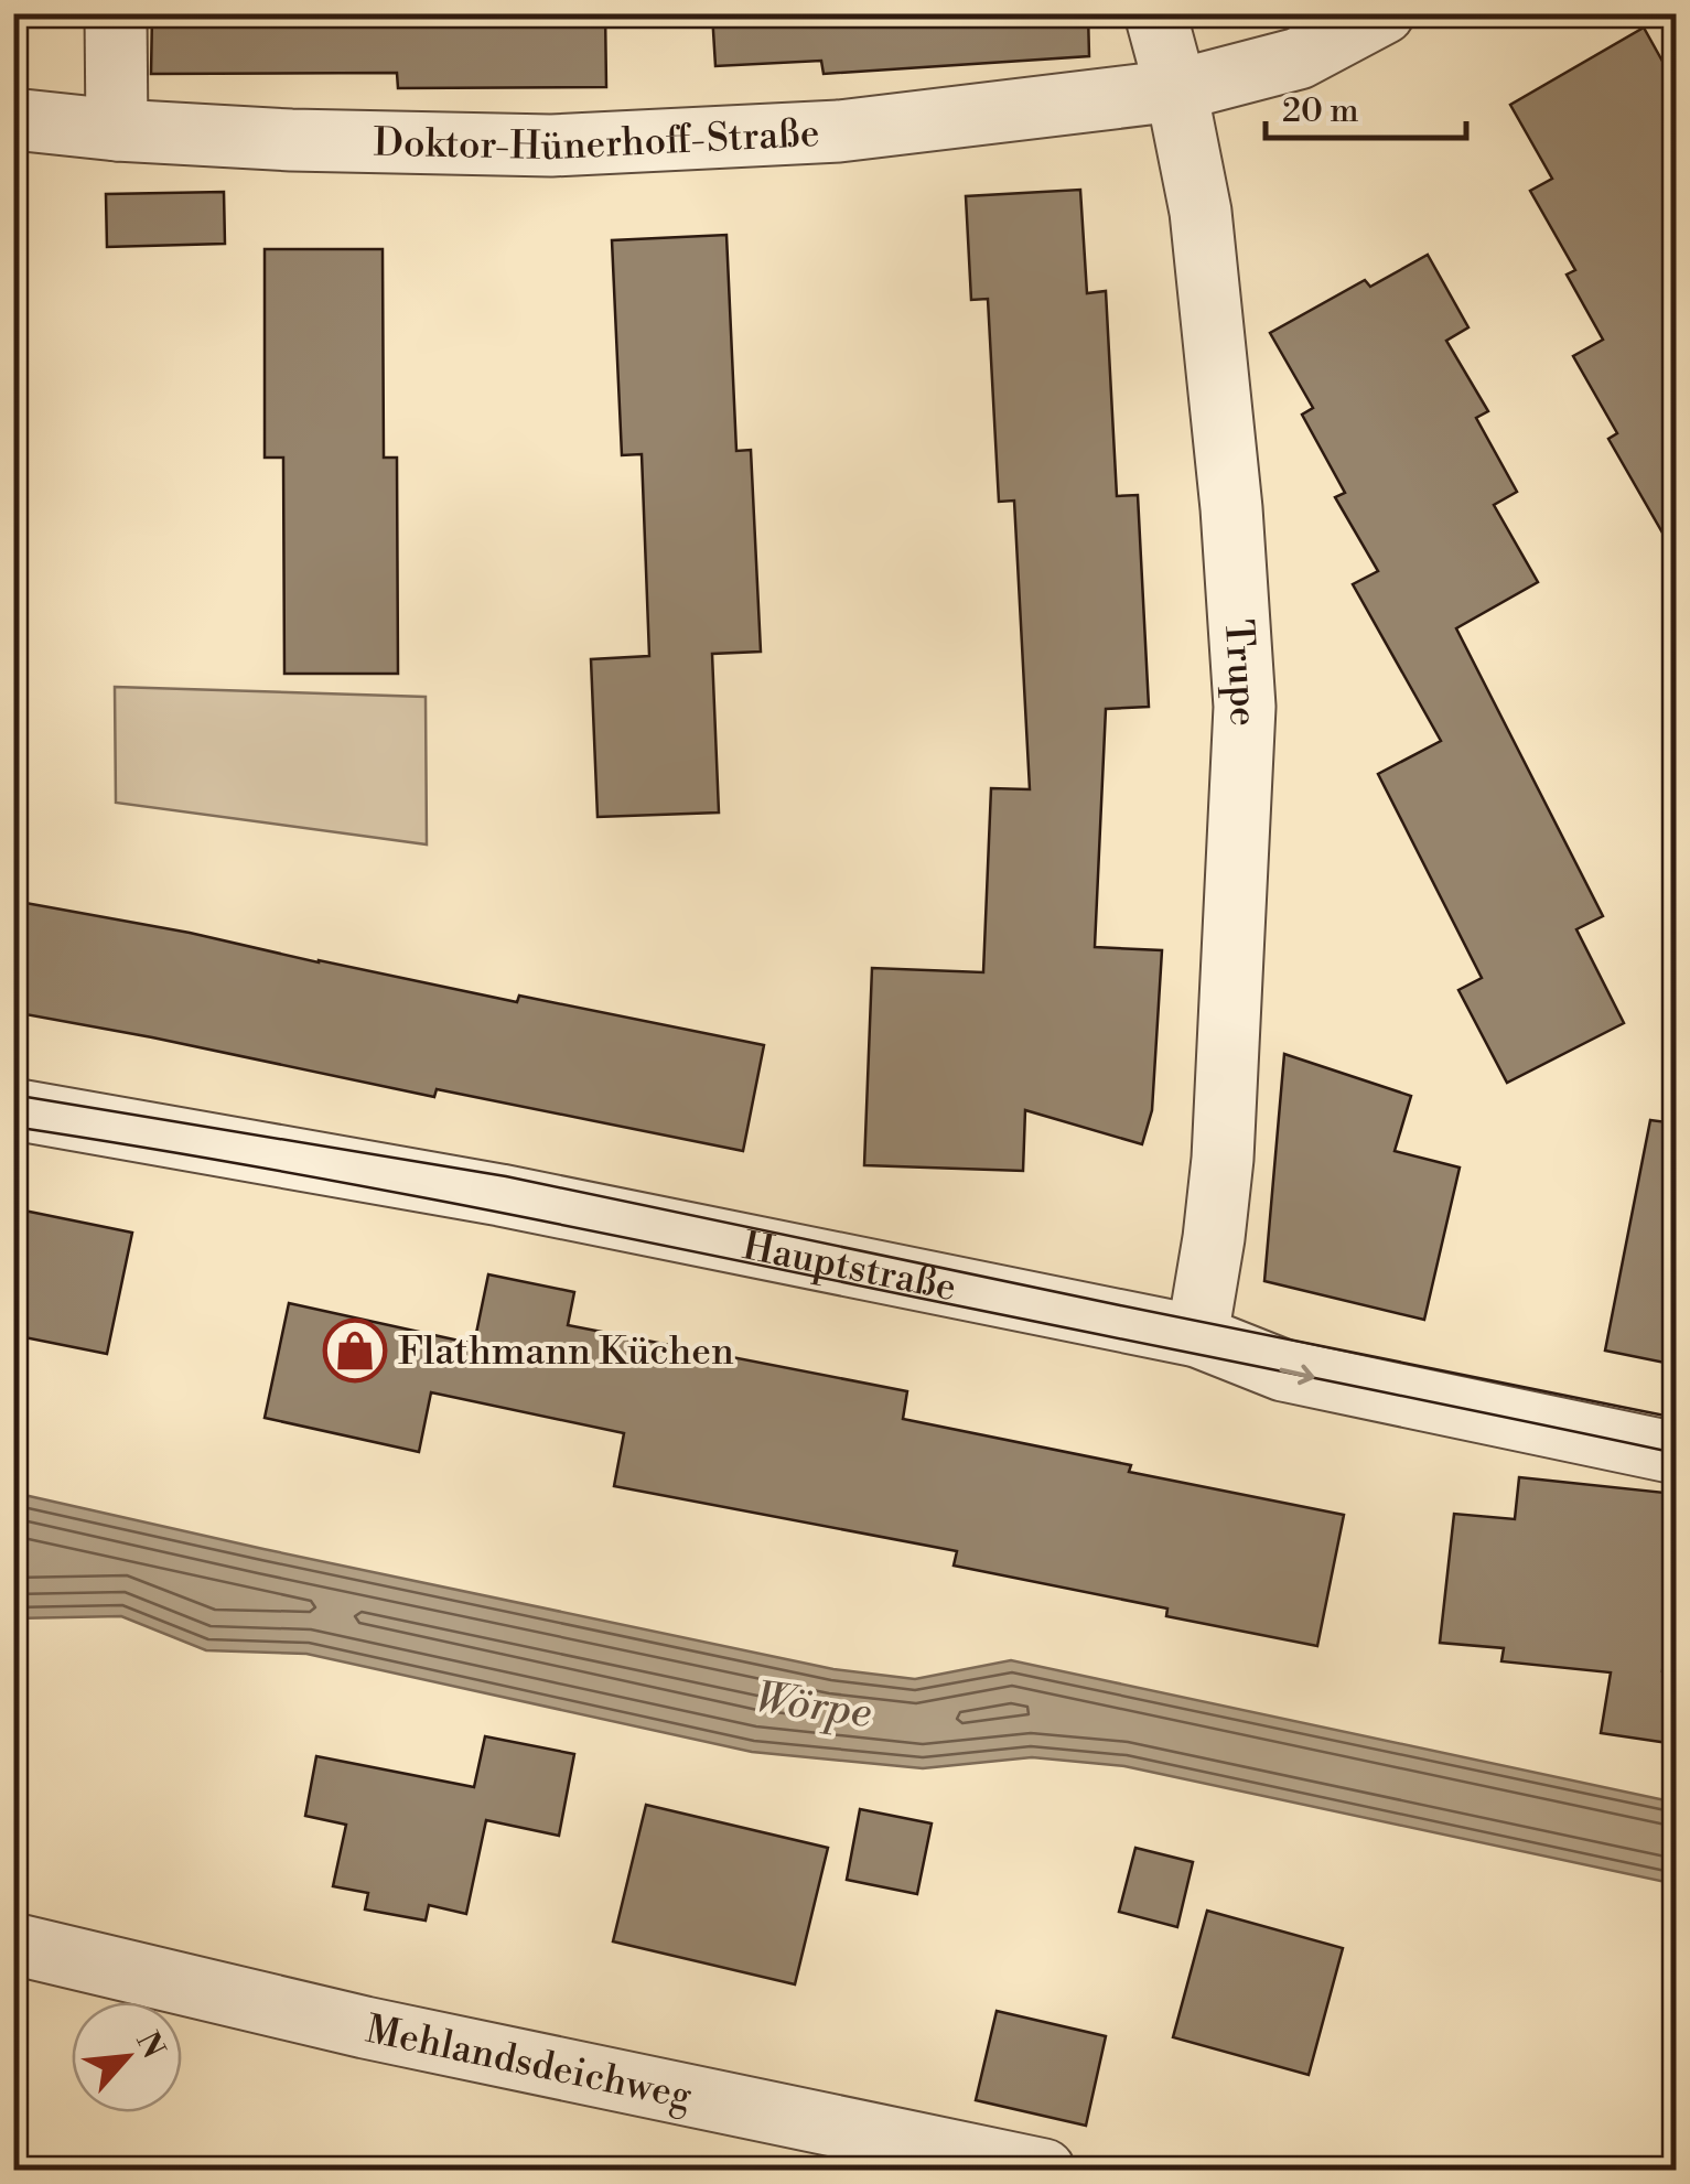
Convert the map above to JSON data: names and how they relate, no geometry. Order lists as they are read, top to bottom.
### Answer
{
  "streets": {
    "street": [
      "Doktor-Hünerhoff-Straße",
      "Trupe",
      "Hauptstraße",
      "Mehlandsdeichweg"
    ]
  },
  "crossings": [
    ["Doktor-Hünerhoff-Straße", "Trupe"],
    ["Trupe", "Hauptstraße"]
  ],
  "water": ["Wörpe"],
  "places": {
    "shop": ["Flathmann Küchen"]
  },
  "scale_bar": "20 m",
  "north": "top right"
}
